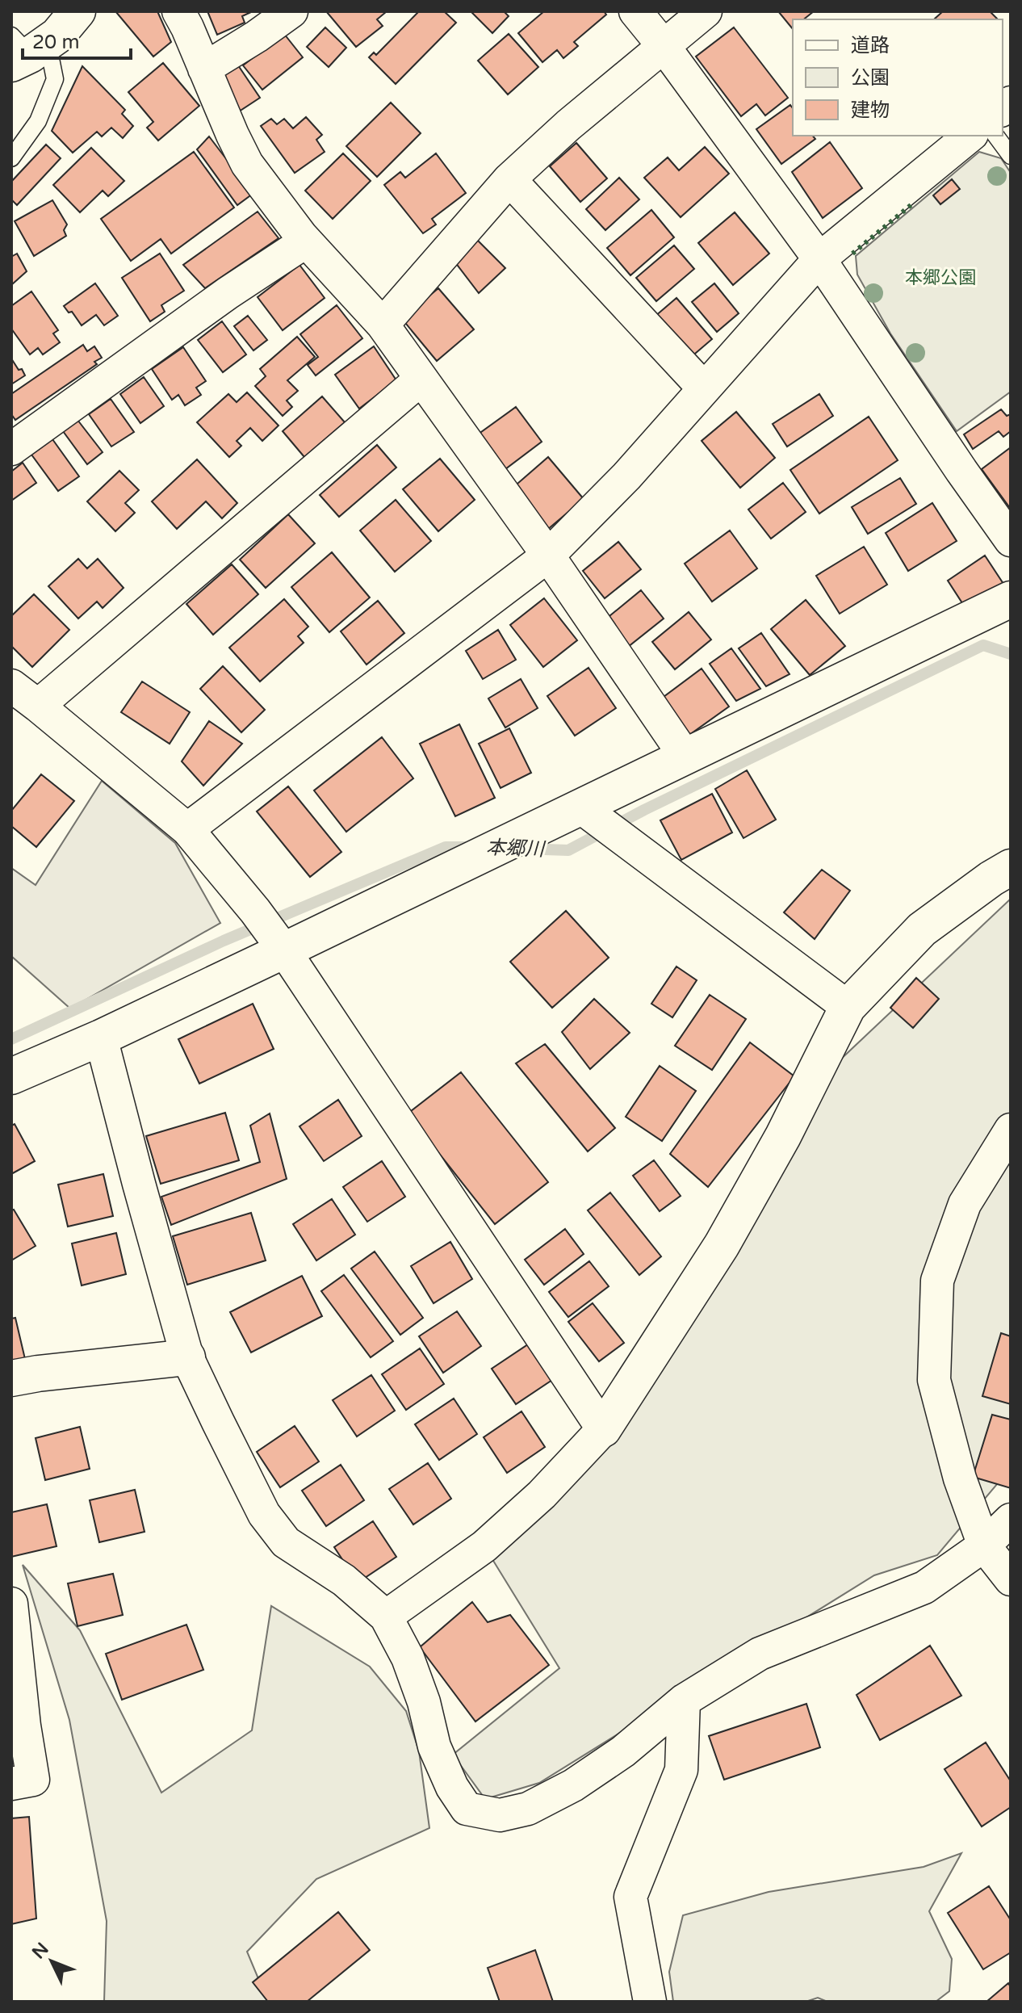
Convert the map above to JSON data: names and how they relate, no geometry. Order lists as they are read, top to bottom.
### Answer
{
  "water": ["本郷川"],
  "parks": ["本郷公園"],
  "legend": ["道路", "公園", "建物"],
  "scale_bar": "20 m",
  "north": "top left"
}
